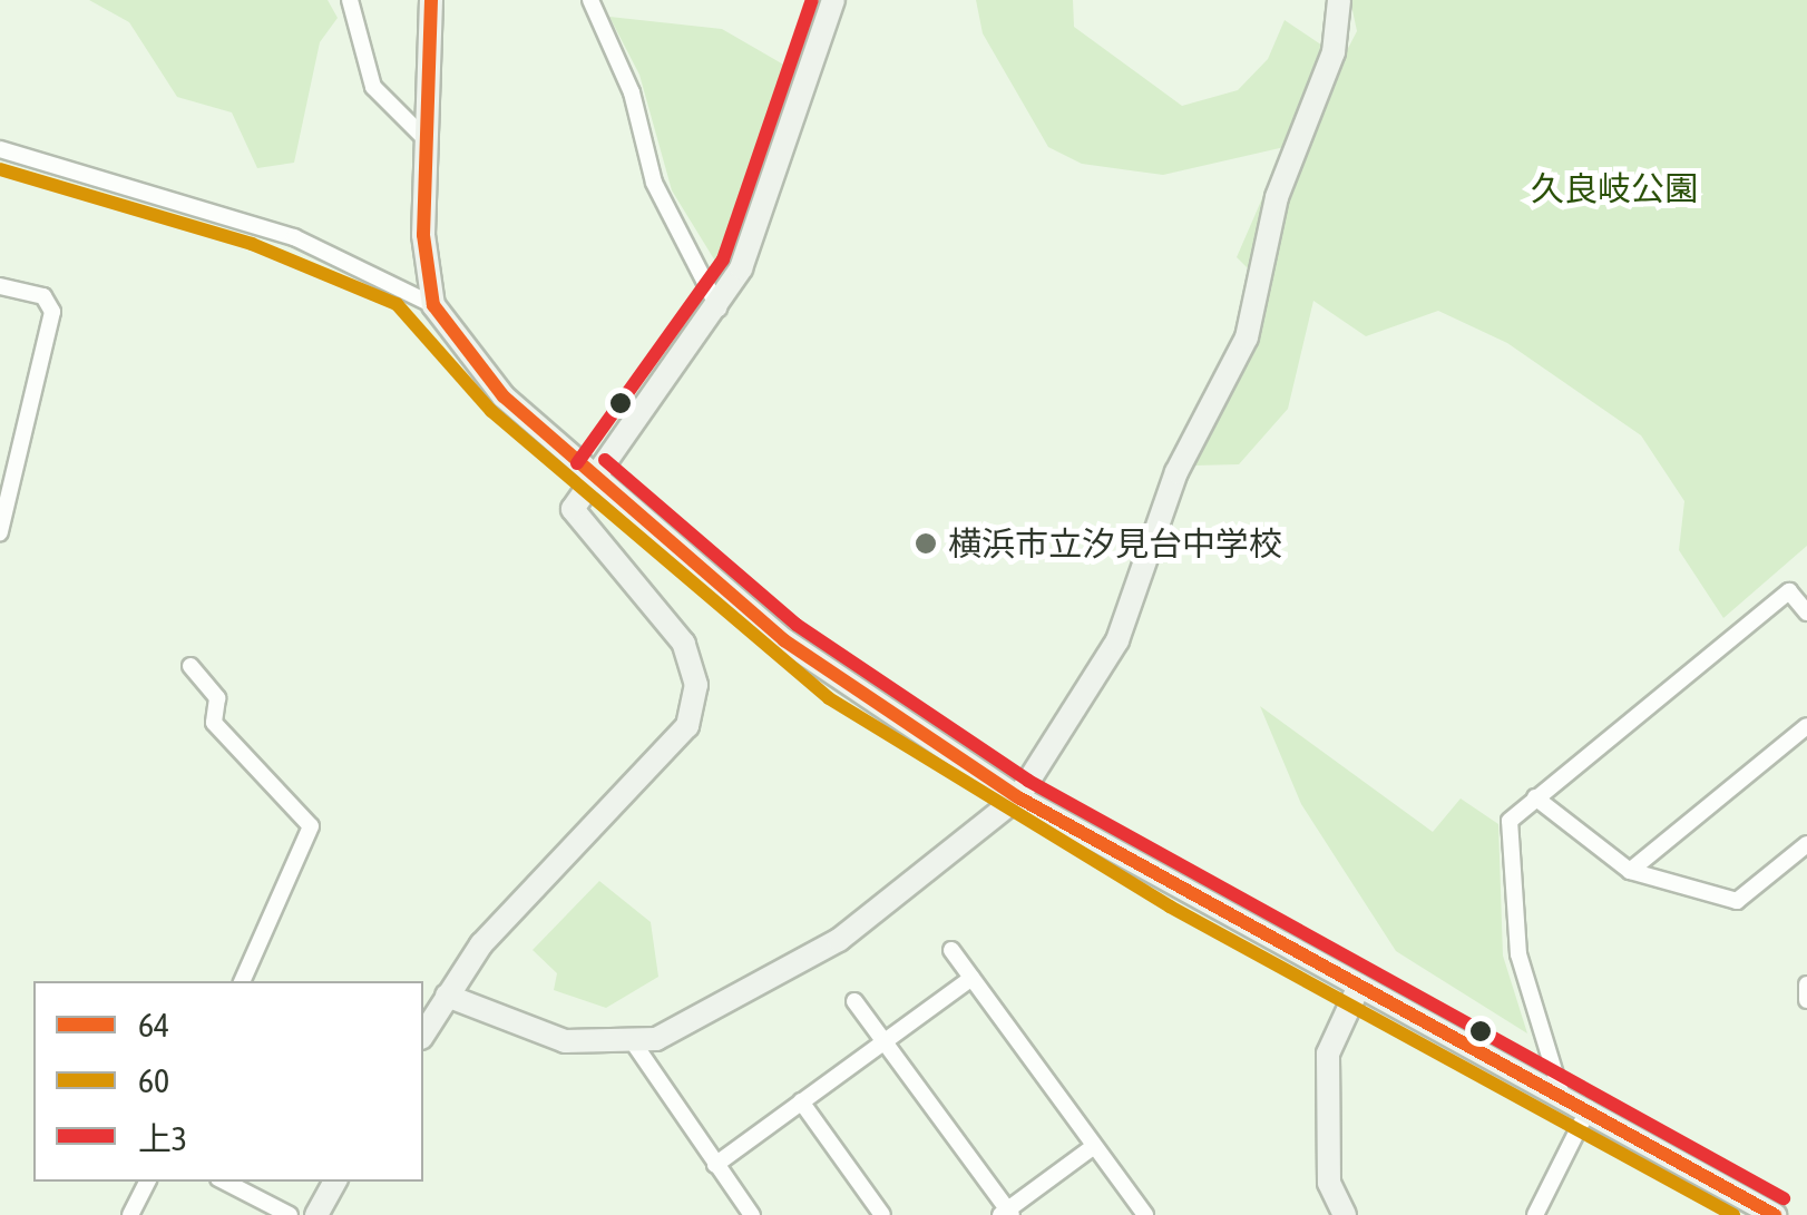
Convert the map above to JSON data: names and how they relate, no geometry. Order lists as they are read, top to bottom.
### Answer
{
  "parks": ["久良岐公園"],
  "places": ["横浜市立汐見台中学校"],
  "lines": ["transit line 64", "transit line 上3", "transit line 60"],
  "legend": ["64", "60", "上3"]
}
